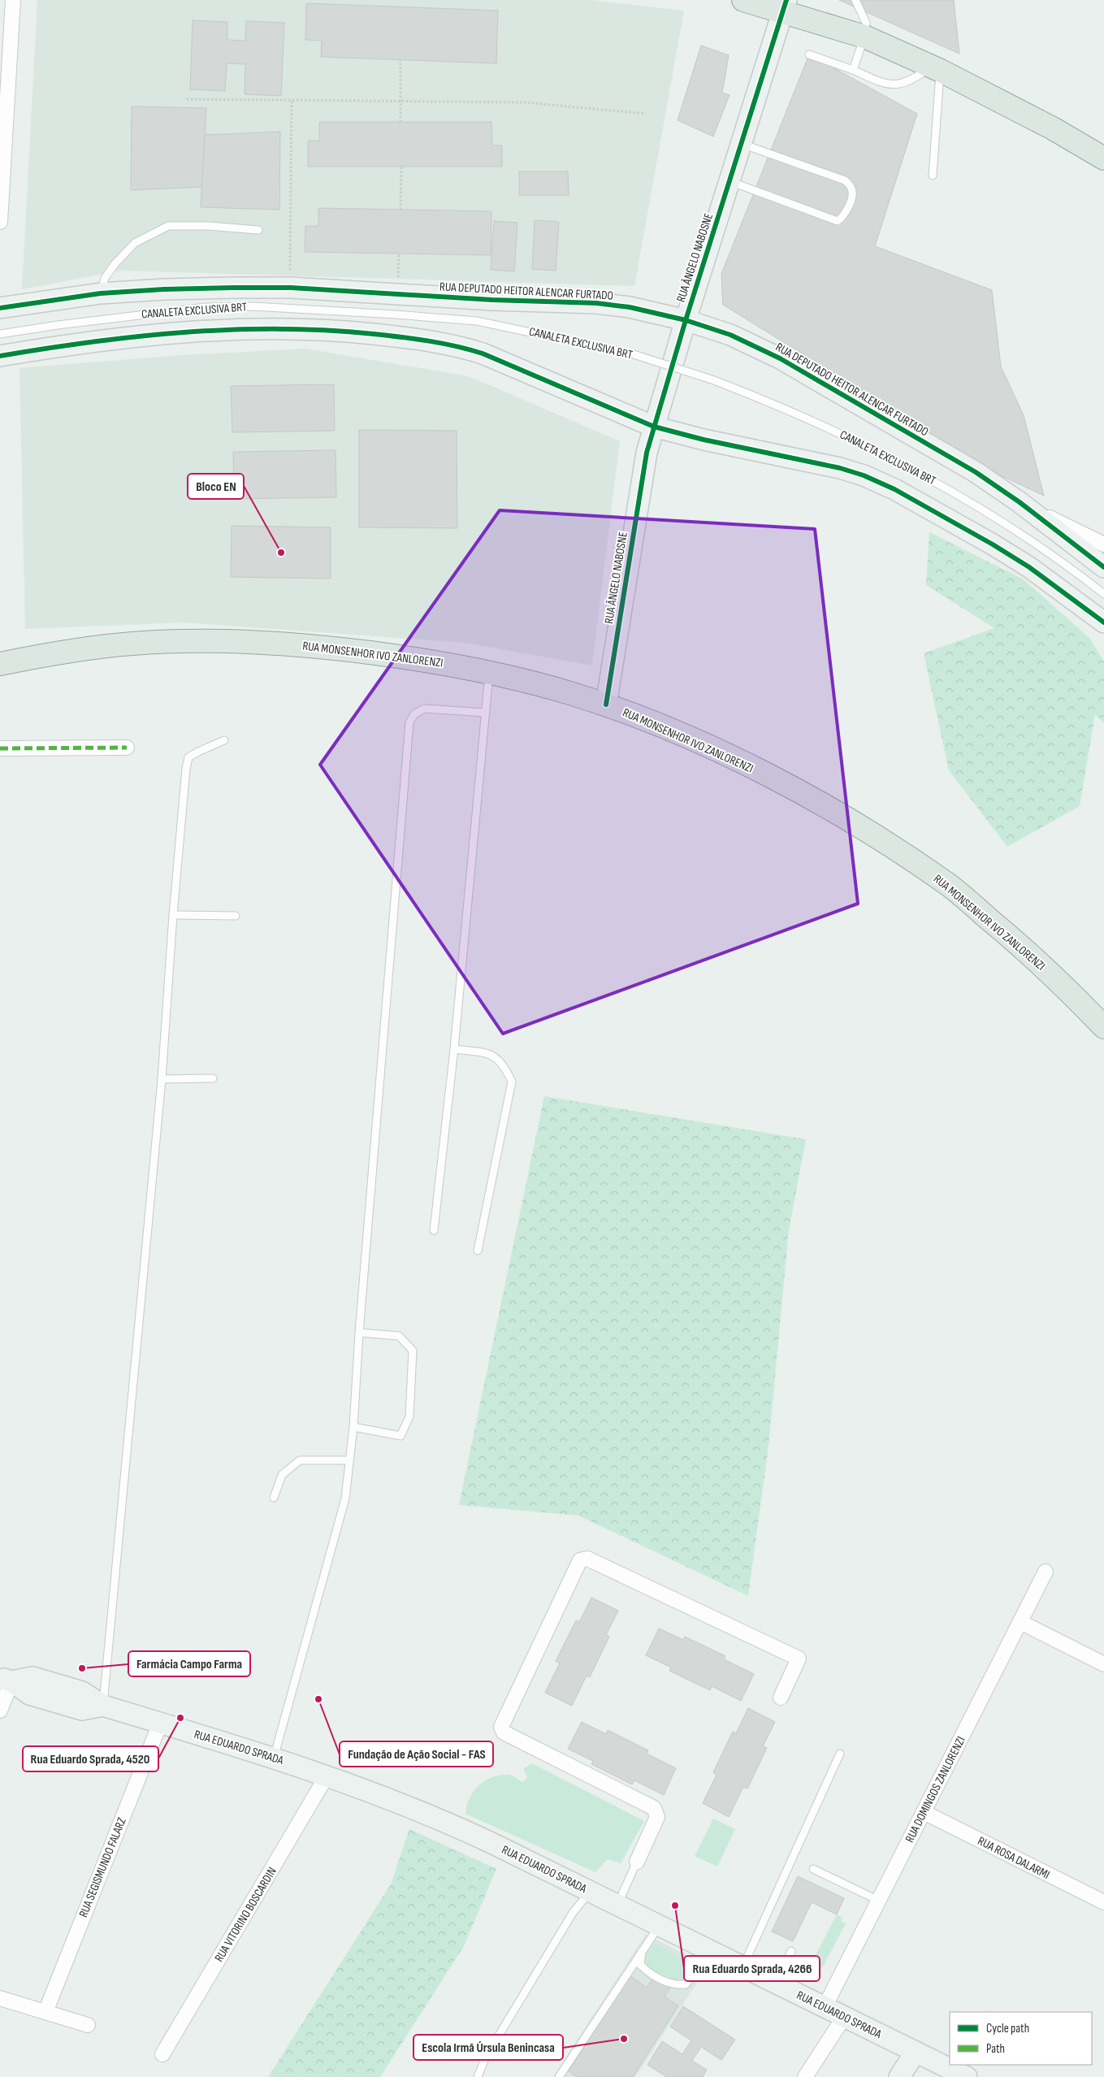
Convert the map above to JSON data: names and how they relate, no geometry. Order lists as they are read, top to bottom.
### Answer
{
  "streets": {
    "main road": ["RUA MONSENHOR IVO ZANLORENZI"],
    "street": [
      "RUA ÂNGELO NABOSNE",
      "RUA DEPUTADO HEITOR ALENCAR FURTADO",
      "RUA EDUARDO SPRADA",
      "RUA DOMINGOS ZANLORENZI",
      "RUA ROSA DALARMI",
      "RUA SEGISMUNDO FALARZ",
      "RUA VITORINO BOSCARDIN"
    ],
    "lane": ["CANALETA EXCLUSIVA BRT"]
  },
  "crossings": [
    ["RUA ÂNGELO NABOSNE", "RUA DEPUTADO HEITOR ALENCAR FURTADO"],
    ["RUA ÂNGELO NABOSNE", "RUA MONSENHOR IVO ZANLORENZI"],
    ["RUA EDUARDO SPRADA", "RUA DOMINGOS ZANLORENZI"],
    ["RUA EDUARDO SPRADA", "RUA SEGISMUNDO FALARZ"],
    ["RUA EDUARDO SPRADA", "RUA VITORINO BOSCARDIN"],
    ["RUA DOMINGOS ZANLORENZI", "RUA ROSA DALARMI"]
  ],
  "places": [
    "Bloco EN",
    "Farmácia Campo Farma",
    "Fundação de Ação Social - FAS",
    "Rua Eduardo Sprada, 4520",
    "Rua Eduardo Sprada, 4266",
    "Escola Irmã Úrsula Benincasa"
  ],
  "legend": ["Cycle path", "Path"]
}
